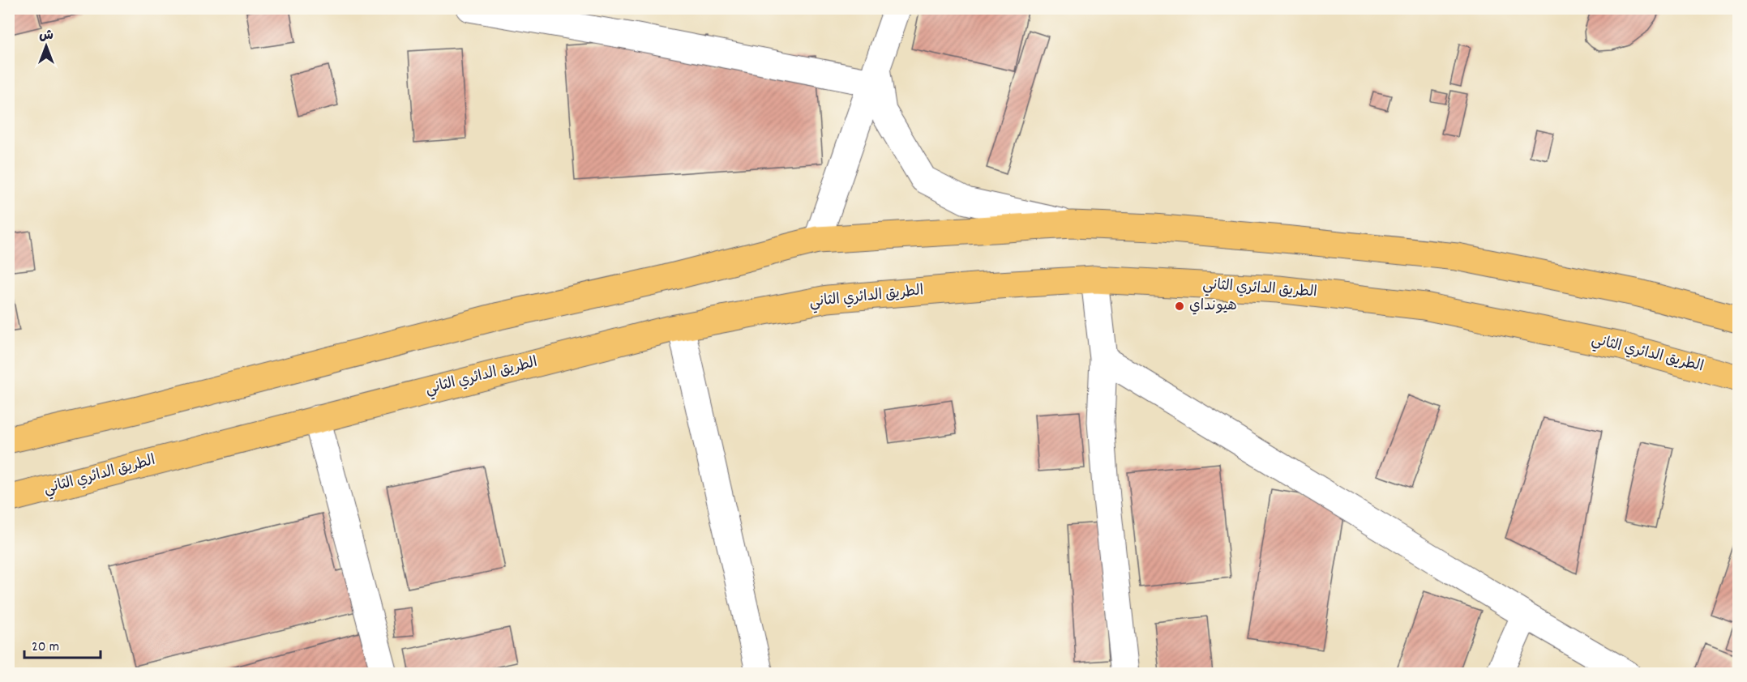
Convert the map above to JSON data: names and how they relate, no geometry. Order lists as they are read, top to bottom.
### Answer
{
  "streets": {
    "highway": ["الطريق الدائري الثاني"]
  },
  "places": ["هيونداي"],
  "scale_bar": "20 m",
  "north": "top"
}
